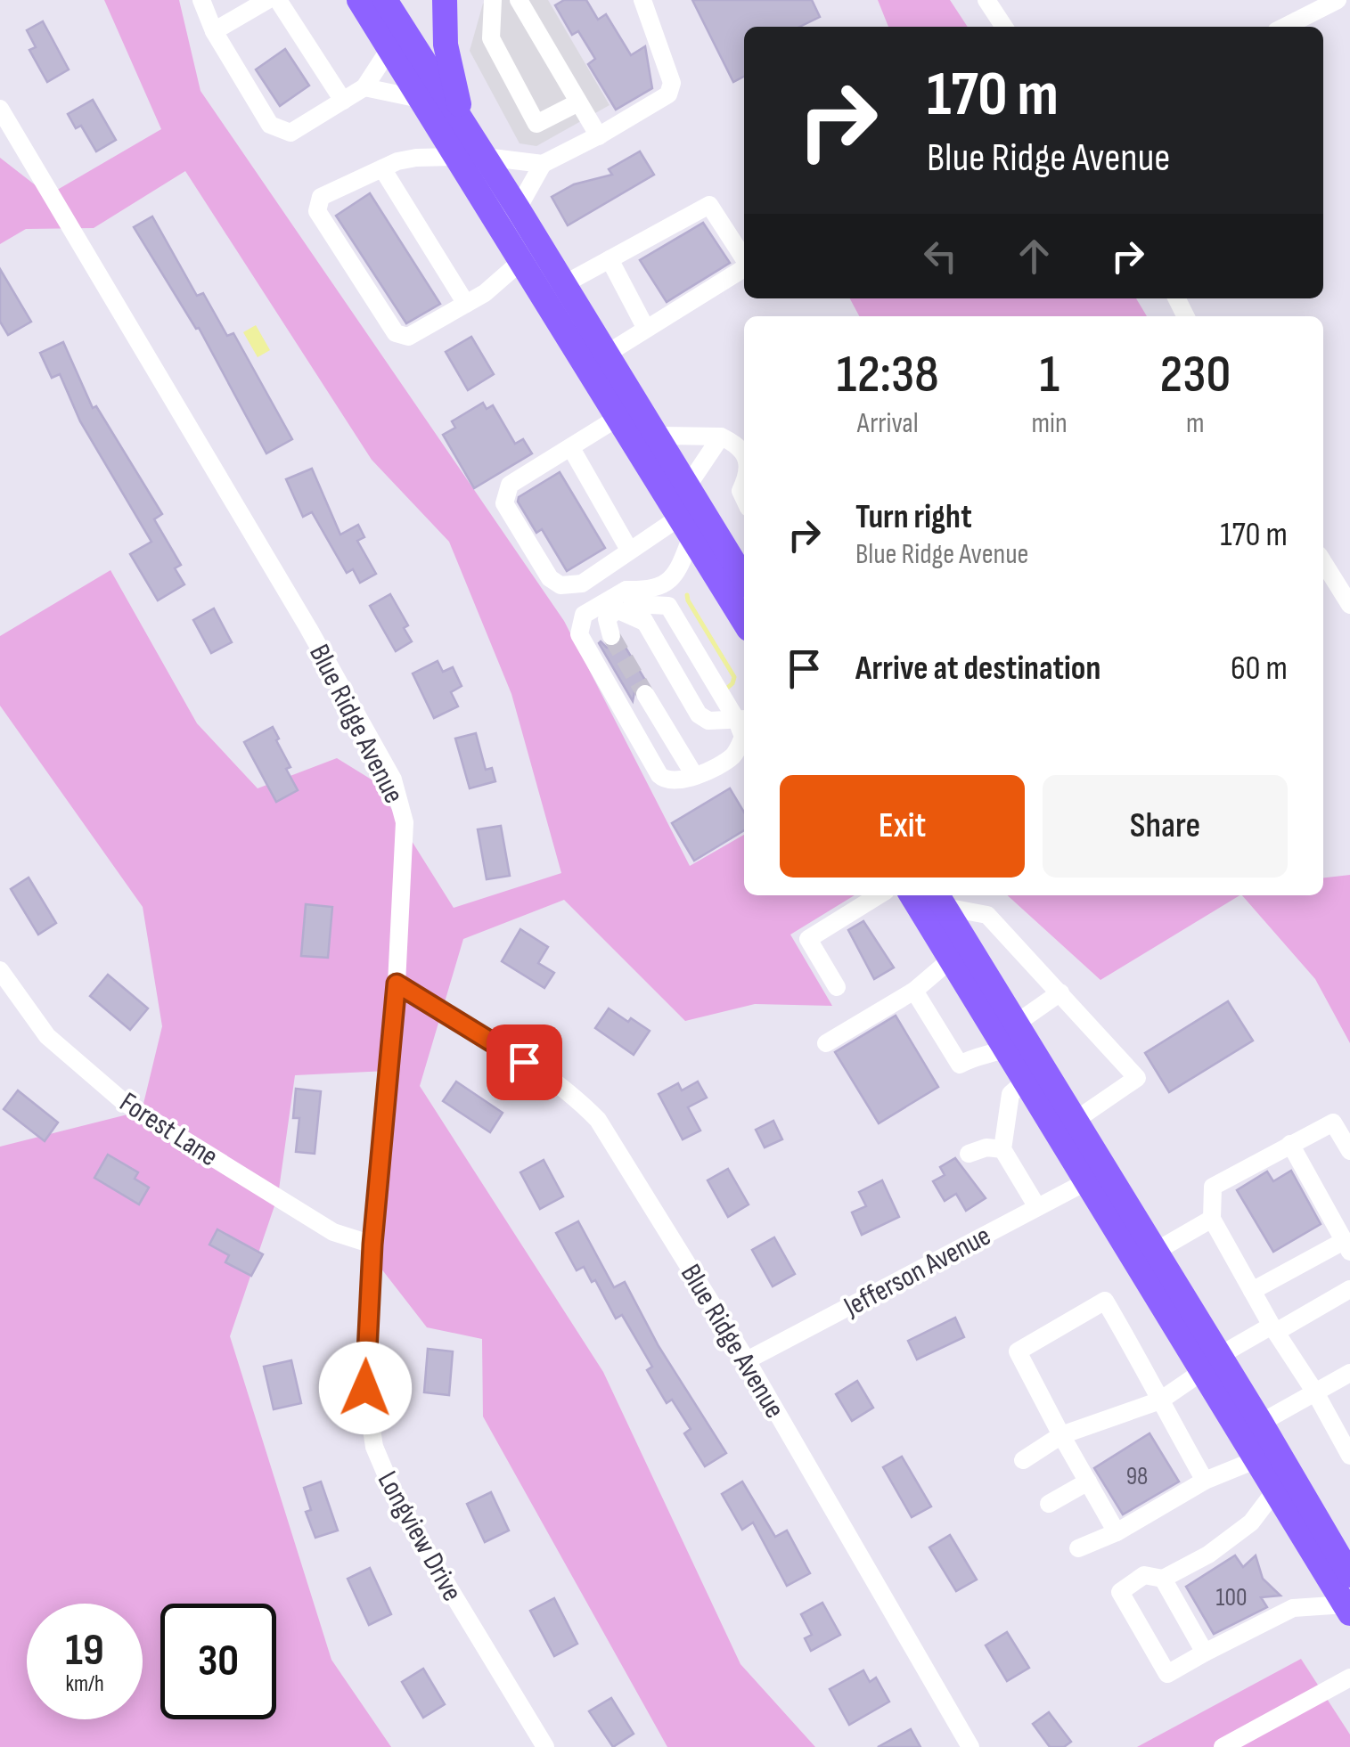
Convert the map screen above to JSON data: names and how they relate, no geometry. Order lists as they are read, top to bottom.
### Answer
{
  "streets": {
    "street": [
      "Blue Ridge Avenue",
      "Forest Lane",
      "Jefferson Avenue",
      "Longview Drive"
    ]
  },
  "crossings": [
    ["Blue Ridge Avenue", "Jefferson Avenue"],
    ["Blue Ridge Avenue", "Longview Drive"],
    ["Forest Lane", "Longview Drive"]
  ],
  "house_numbers": ["98", "100"],
  "page": {
    "turn": ["170 m", "Blue Ridge Avenue"],
    "eta": [
      "12:38",
      "Arrival",
      "1",
      "min",
      "230",
      "m"
    ],
    "list": [
      {
        "name": "Turn right",
        "note": "Blue Ridge Avenue",
        "value": "170 m"
      },
      {
        "name": "Arrive at destination",
        "value": "60 m"
      }
    ],
    "buttons": ["Exit", "Share"],
    "speed": "19 km/h",
    "limit": "30"
  }
}
